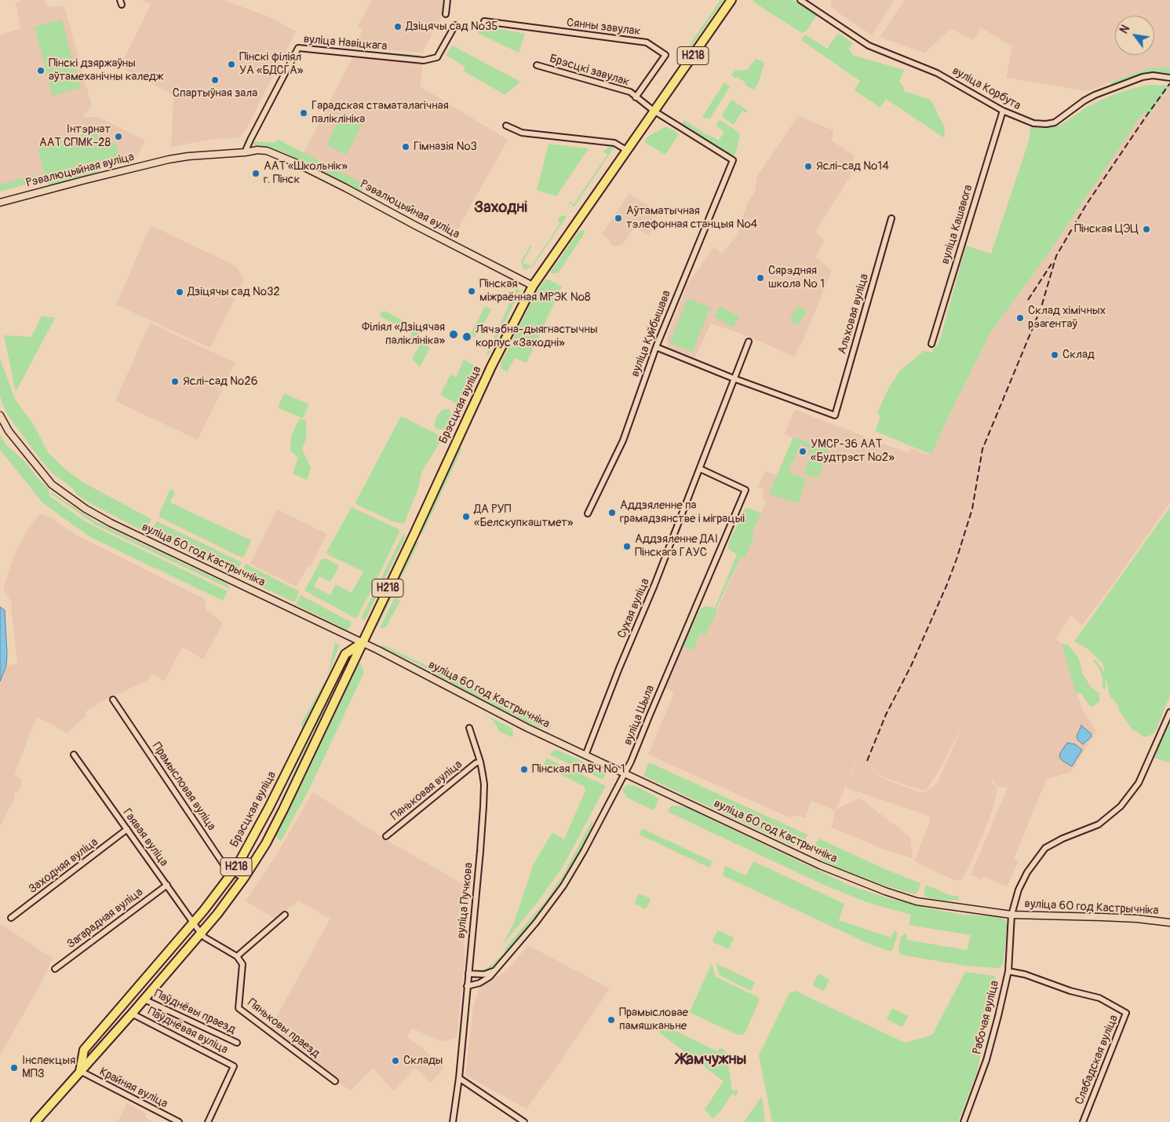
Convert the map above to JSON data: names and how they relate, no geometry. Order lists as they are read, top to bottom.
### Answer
{
  "streets": {
    "main road": ["Н218", "Брэсцкая вуліца"],
    "street": [
      "Сянны завулак",
      "вуліца Навіцкага",
      "Брэсцкі завулак",
      "вуліца Корбута",
      "Рэвалюцыйная вуліца",
      "вуліца Кашавога",
      "Альховая вуліца",
      "вуліца Куйбышава",
      "вуліца 60 год Кастрычніка",
      "Сухая вуліца",
      "вуліца Шыла",
      "Прамысловая вуліца",
      "Пяньковая вуліца",
      "Гаявая вуліца",
      "Заходняя вуліца",
      "вуліца Пучкова",
      "Загарадная вуліца",
      "Паўднёвы праезд",
      "Рабочая вуліца",
      "Пяньковы праезд",
      "Паўднёвая вуліца",
      "Слабадская вуліца",
      "Крайняя вуліца"
    ]
  },
  "crossings": [
    ["Сянны завулак", "Брэсцкі завулак"],
    ["вуліца Навіцкага", "Рэвалюцыйная вуліца"],
    ["Брэсцкі завулак", "вуліца Куйбышава"],
    ["Брэсцкі завулак", "Брэсцкая вуліца"],
    ["вуліца Корбута", "вуліца Кашавога"],
    ["Рэвалюцыйная вуліца", "Брэсцкая вуліца"],
    ["Альховая вуліца", "Сухая вуліца"],
    ["вуліца Куйбышава", "Брэсцкая вуліца"],
    ["Брэсцкая вуліца", "вуліца 60 год Кастрычніка"],
    ["Брэсцкая вуліца", "Прамысловая вуліца"],
    ["Брэсцкая вуліца", "Гаявая вуліца"],
    ["Брэсцкая вуліца", "Паўднёвы праезд"],
    ["Брэсцкая вуліца", "Паўднёвая вуліца"],
    ["Брэсцкая вуліца", "Крайняя вуліца"],
    ["вуліца 60 год Кастрычніка", "Сухая вуліца"],
    ["вуліца 60 год Кастрычніка", "вуліца Шыла"],
    ["вуліца 60 год Кастрычніка", "Рабочая вуліца"],
    ["Сухая вуліца", "вуліца Шыла"],
    ["вуліца Шыла", "вуліца Пучкова"],
    ["Пяньковая вуліца", "вуліца Пучкова"],
    ["Гаявая вуліца", "Заходняя вуліца"],
    ["Гаявая вуліца", "Загарадная вуліца"],
    ["Рабочая вуліца", "Слабадская вуліца"]
  ],
  "districts": ["Заходні", "Жамчужны"],
  "places": [
    "Дзіцячы сад №35",
    "Пінскі філіял УА «БДСГА»",
    "Пінскі дзяржаўны аўтамеханічны каледж",
    "Спартыўная зала",
    "Гарадская стаматалагічная паліклініка",
    "Інтэрнат ААТ СПМК-28",
    "Гімназія №3",
    "Яслі-сад №14",
    "ААТ «Школьнік» г. Пінск",
    "Аўтаматычная тэлефонная станцыя №4",
    "Пінская ЦЭЦ",
    "Сярэдняя школа № 1",
    "Пінская міжраённая МРЭК №8",
    "Дзіцячы сад №32",
    "Склад хімічных рэагентаў",
    "Філіял «Дзіцячая паліклініка»",
    "Лячэбна-дыягнастычны корпус «Заходні»",
    "Склад",
    "Яслі-сад №26",
    "УМСР-36 ААТ «Будтрэст №2»",
    "Аддзяленне па грамадзянстве і міграцыі",
    "ДА РУП «Белскупкаштмет»",
    "Аддзяленне ДАІ Пінскага ГАУС",
    "Пінская ПАВЧ № 1",
    "Прамысловае памяшканьне",
    "Склады",
    "Інспекцыя МПЗ"
  ],
  "north": "top left"
}
